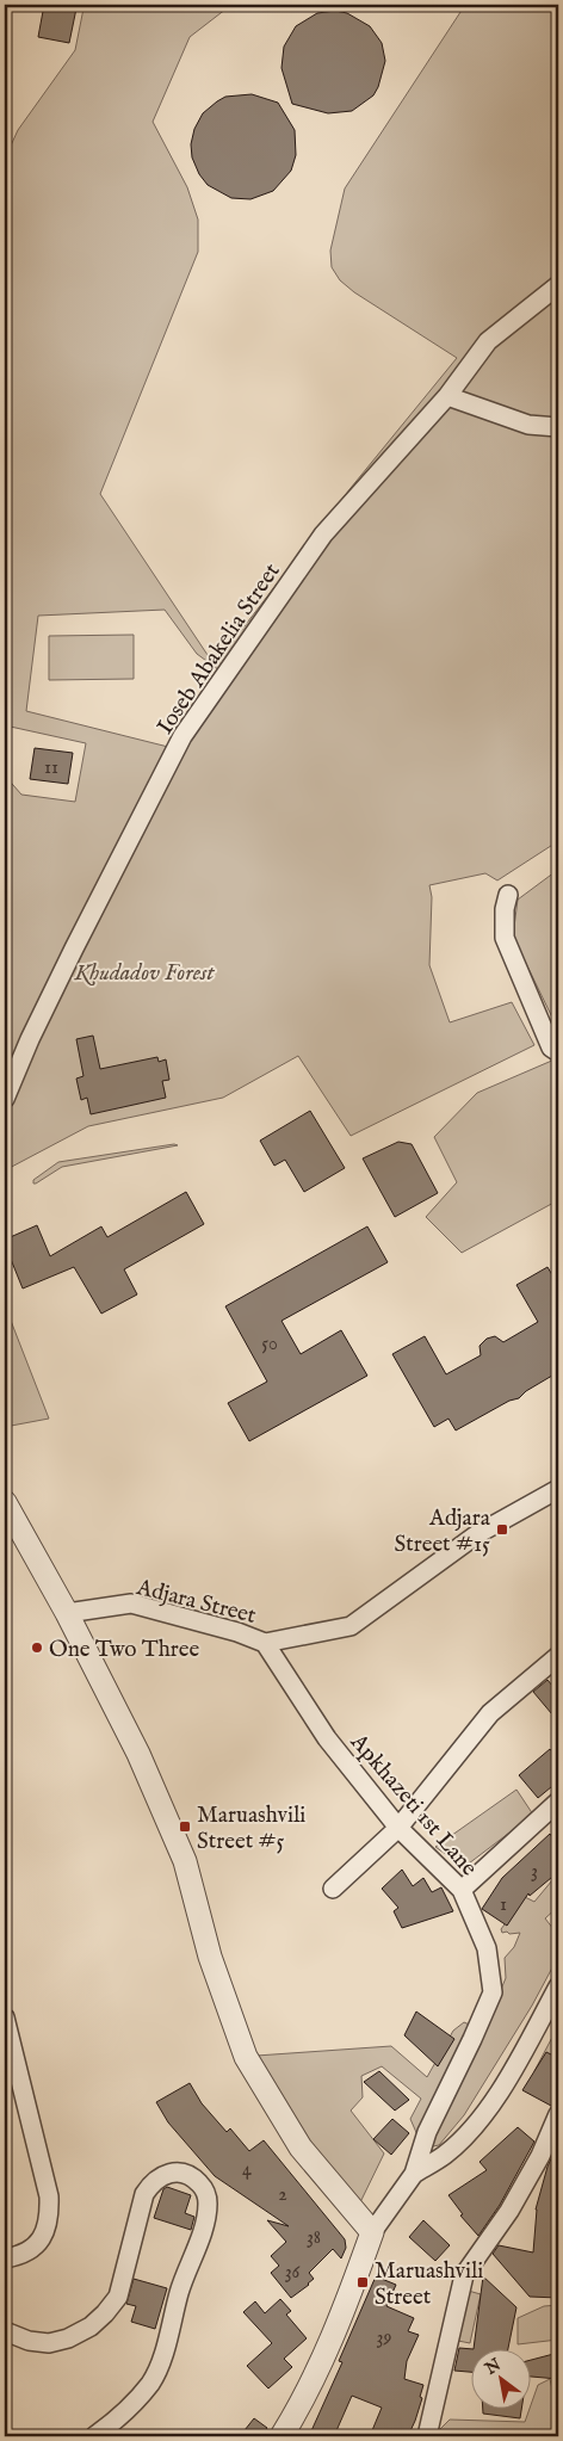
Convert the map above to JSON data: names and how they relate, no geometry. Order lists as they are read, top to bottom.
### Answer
{
  "streets": {
    "street": ["Ioseb Abakelia Street", "Adjara Street", "Apkhazeti 1st Lane"]
  },
  "crossings": [
    ["Adjara Street", "Apkhazeti 1st Lane"]
  ],
  "parks": ["Khudadov Forest"],
  "places": {
    "transit": ["Adjara Street #15", "Maruashvili Street #5", "Maruashvili Street"],
    "other": ["One Two Three"]
  },
  "house_numbers": [
    "11",
    "50",
    "3",
    "1",
    "4",
    "2",
    "38",
    "36",
    "39"
  ],
  "north": "top left"
}
